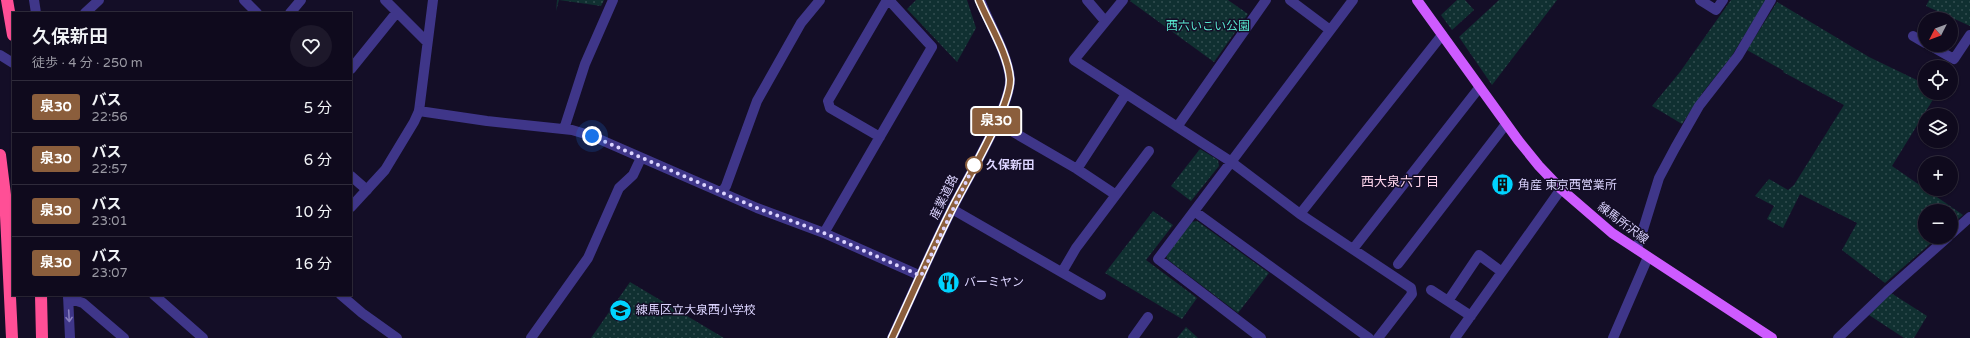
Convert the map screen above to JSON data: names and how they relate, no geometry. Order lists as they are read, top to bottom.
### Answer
{
  "streets": {
    "main road": ["練馬所沢線"],
    "street": ["産業道路"]
  },
  "districts": ["西大泉六丁目"],
  "parks": ["西六いこい公園"],
  "places": {
    "other": ["久保新田"],
    "building": ["角産 東京西営業所"],
    "restaurant": ["バーミヤン"],
    "school or university": ["練馬区立大泉西小学校"]
  },
  "lines": ["bus line 泉30"],
  "north": "bottom left",
  "page": {
    "on_map": "泉30",
    "map_buttons": ["+", "−"],
    "heading": ["久保新田", "徒歩 · 4 分 · 250 m"],
    "list": [
      {
        "mark": "泉30",
        "name": "バス",
        "note": "22:56",
        "value": "5 分"
      },
      {
        "mark": "泉30",
        "name": "バス",
        "note": "22:57",
        "value": "6 分"
      },
      {
        "mark": "泉30",
        "name": "バス",
        "note": "23:01",
        "value": "10 分"
      },
      {
        "mark": "泉30",
        "name": "バス",
        "note": "23:07",
        "value": "16 分"
      }
    ]
  }
}
